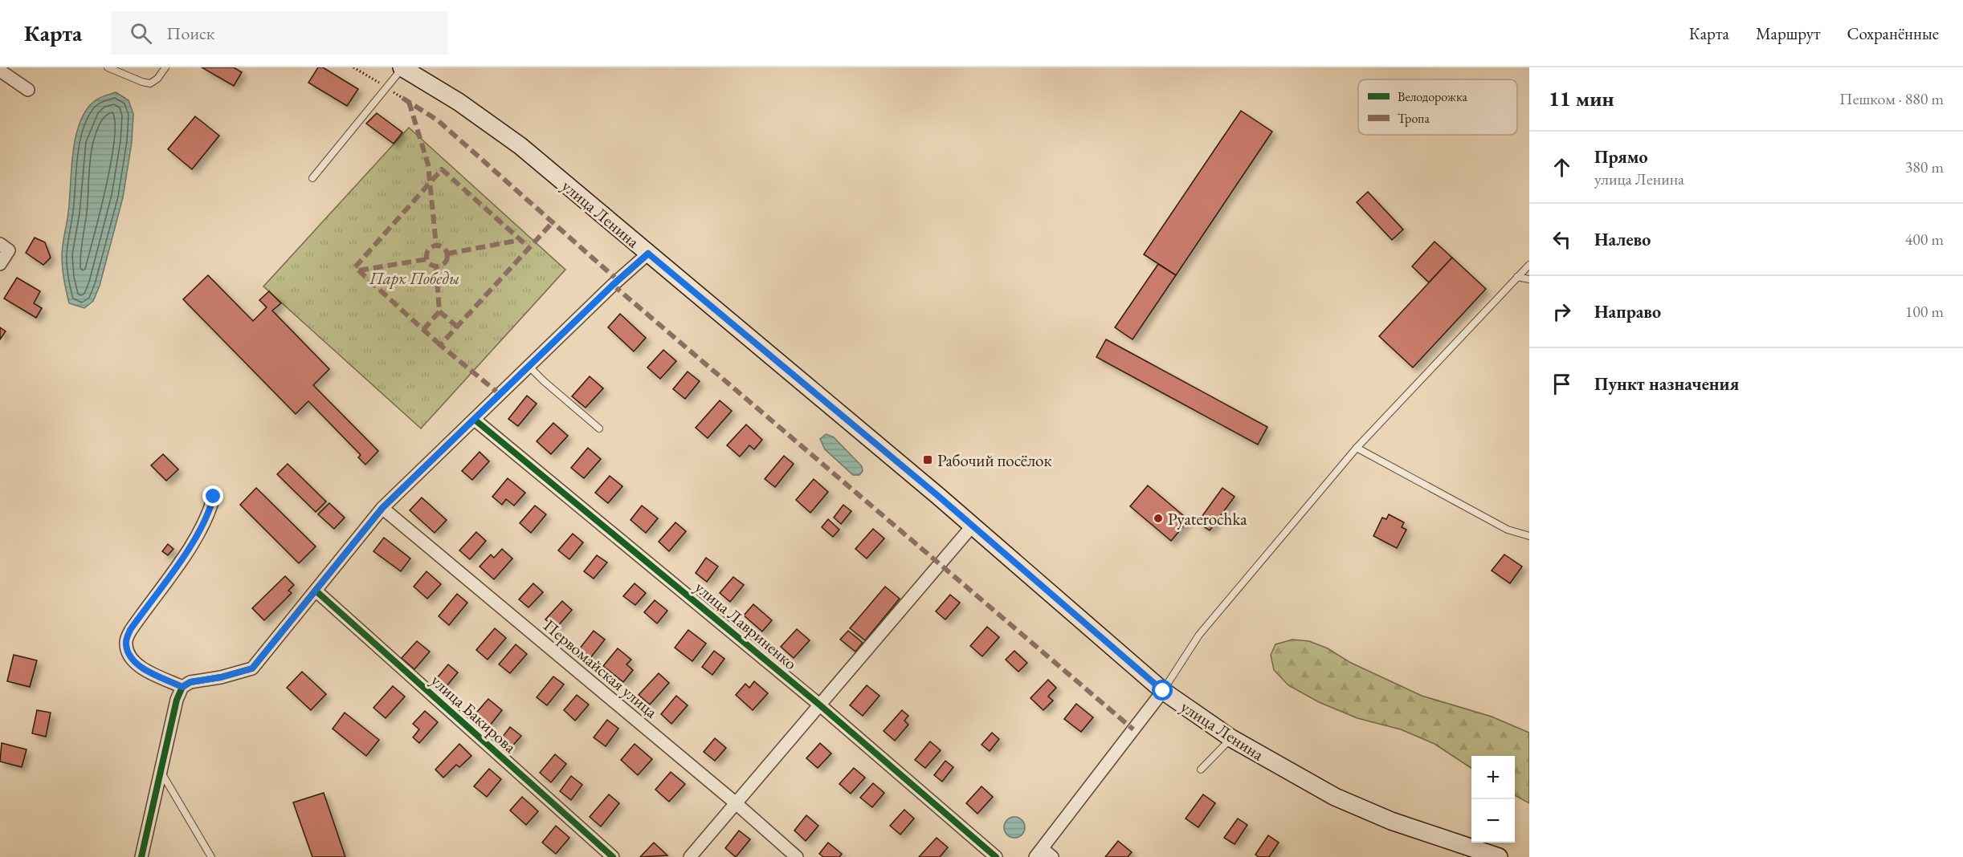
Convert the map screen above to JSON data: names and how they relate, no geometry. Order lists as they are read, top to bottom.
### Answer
{
  "streets": {
    "main road": ["улица Ленина"],
    "street": ["улица Лавриненко", "Первомайская улица", "улица Бакирова"]
  },
  "parks": ["Парк Победы"],
  "places": {
    "transit": ["Рабочий посёлок"],
    "other": ["Pyaterochka"]
  },
  "legend": ["Велодорожка", "Тропа"],
  "page": {
    "header": "Карта",
    "search": "Поиск",
    "nav": ["Карта", "Маршрут", "Сохранённые"],
    "heading": ["11 мин", "Пешком · 880 m"],
    "list": [
      ["Прямо", "улица Ленина", "380 m"],
      ["Налево", "400 m"],
      ["Направо", "100 m"],
      "Пункт назначения"
    ],
    "map_buttons": ["+", "−"]
  }
}
